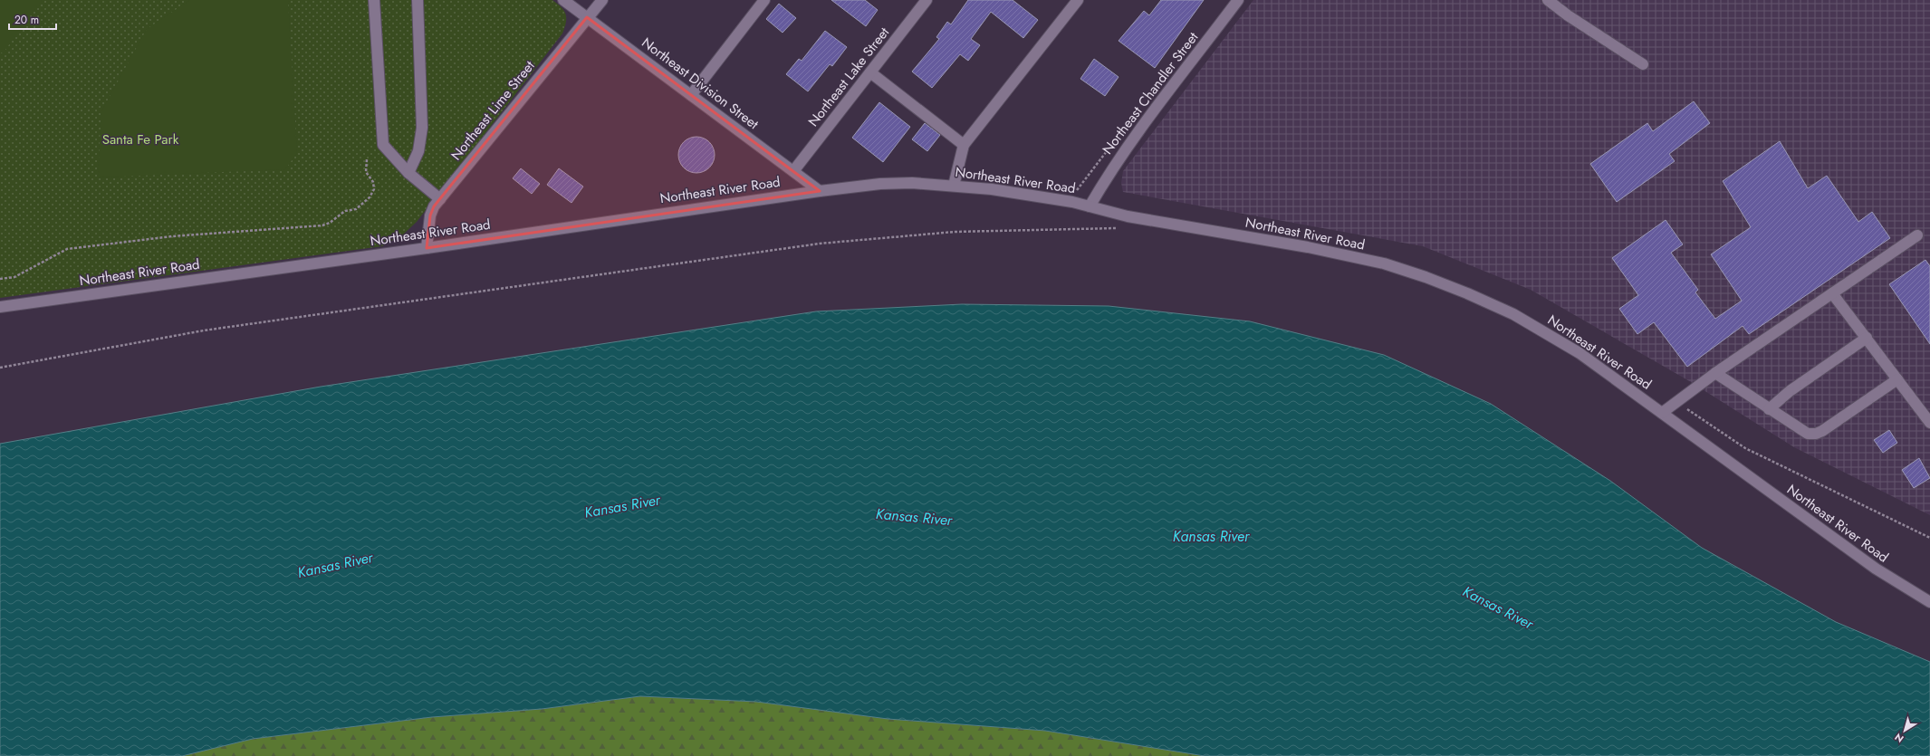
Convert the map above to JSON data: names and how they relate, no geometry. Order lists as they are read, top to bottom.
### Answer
{
  "streets": {
    "street": [
      "Northeast Lake Street",
      "Northeast Division Street",
      "Northeast Chandler Street",
      "Northeast Lime Street",
      "Northeast River Road"
    ]
  },
  "crossings": [
    ["Northeast Lake Street", "Northeast Division Street"],
    ["Northeast Division Street", "Northeast Lime Street"],
    ["Northeast Division Street", "Northeast River Road"],
    ["Northeast Chandler Street", "Northeast River Road"],
    ["Northeast Lime Street", "Northeast River Road"]
  ],
  "water": ["Kansas River"],
  "parks": ["Santa Fe Park"],
  "scale_bar": "20 m",
  "north": "bottom left"
}
